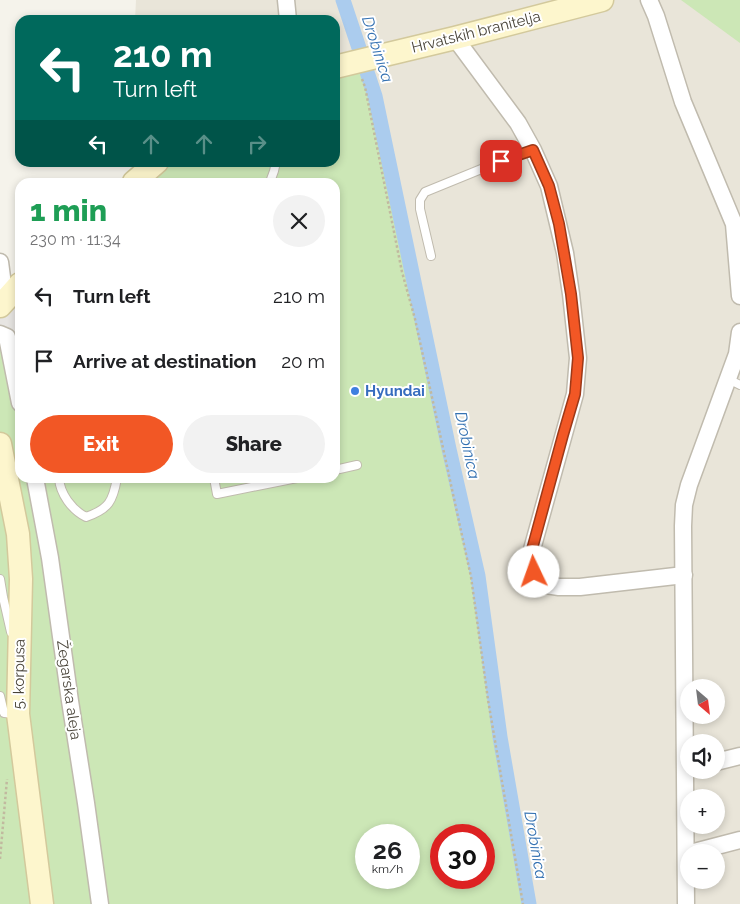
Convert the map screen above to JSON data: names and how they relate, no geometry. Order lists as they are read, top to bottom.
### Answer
{
  "streets": {
    "street": ["Hrvatskih branitelja", "5. korpusa", "Žegarska aleja"]
  },
  "water": ["Drobinica"],
  "places": ["Hyundai"],
  "north": "bottom right",
  "page": {
    "turn": ["210 m", "Turn left"],
    "heading": ["1 min", "230 m · 11:34"],
    "list": [
      {
        "name": "Turn left",
        "value": "210 m"
      },
      {
        "name": "Arrive at destination",
        "value": "20 m"
      }
    ],
    "buttons": ["Exit", "Share"],
    "map_buttons": ["+", "−"],
    "speed": "26 km/h",
    "limit": "30"
  }
}
